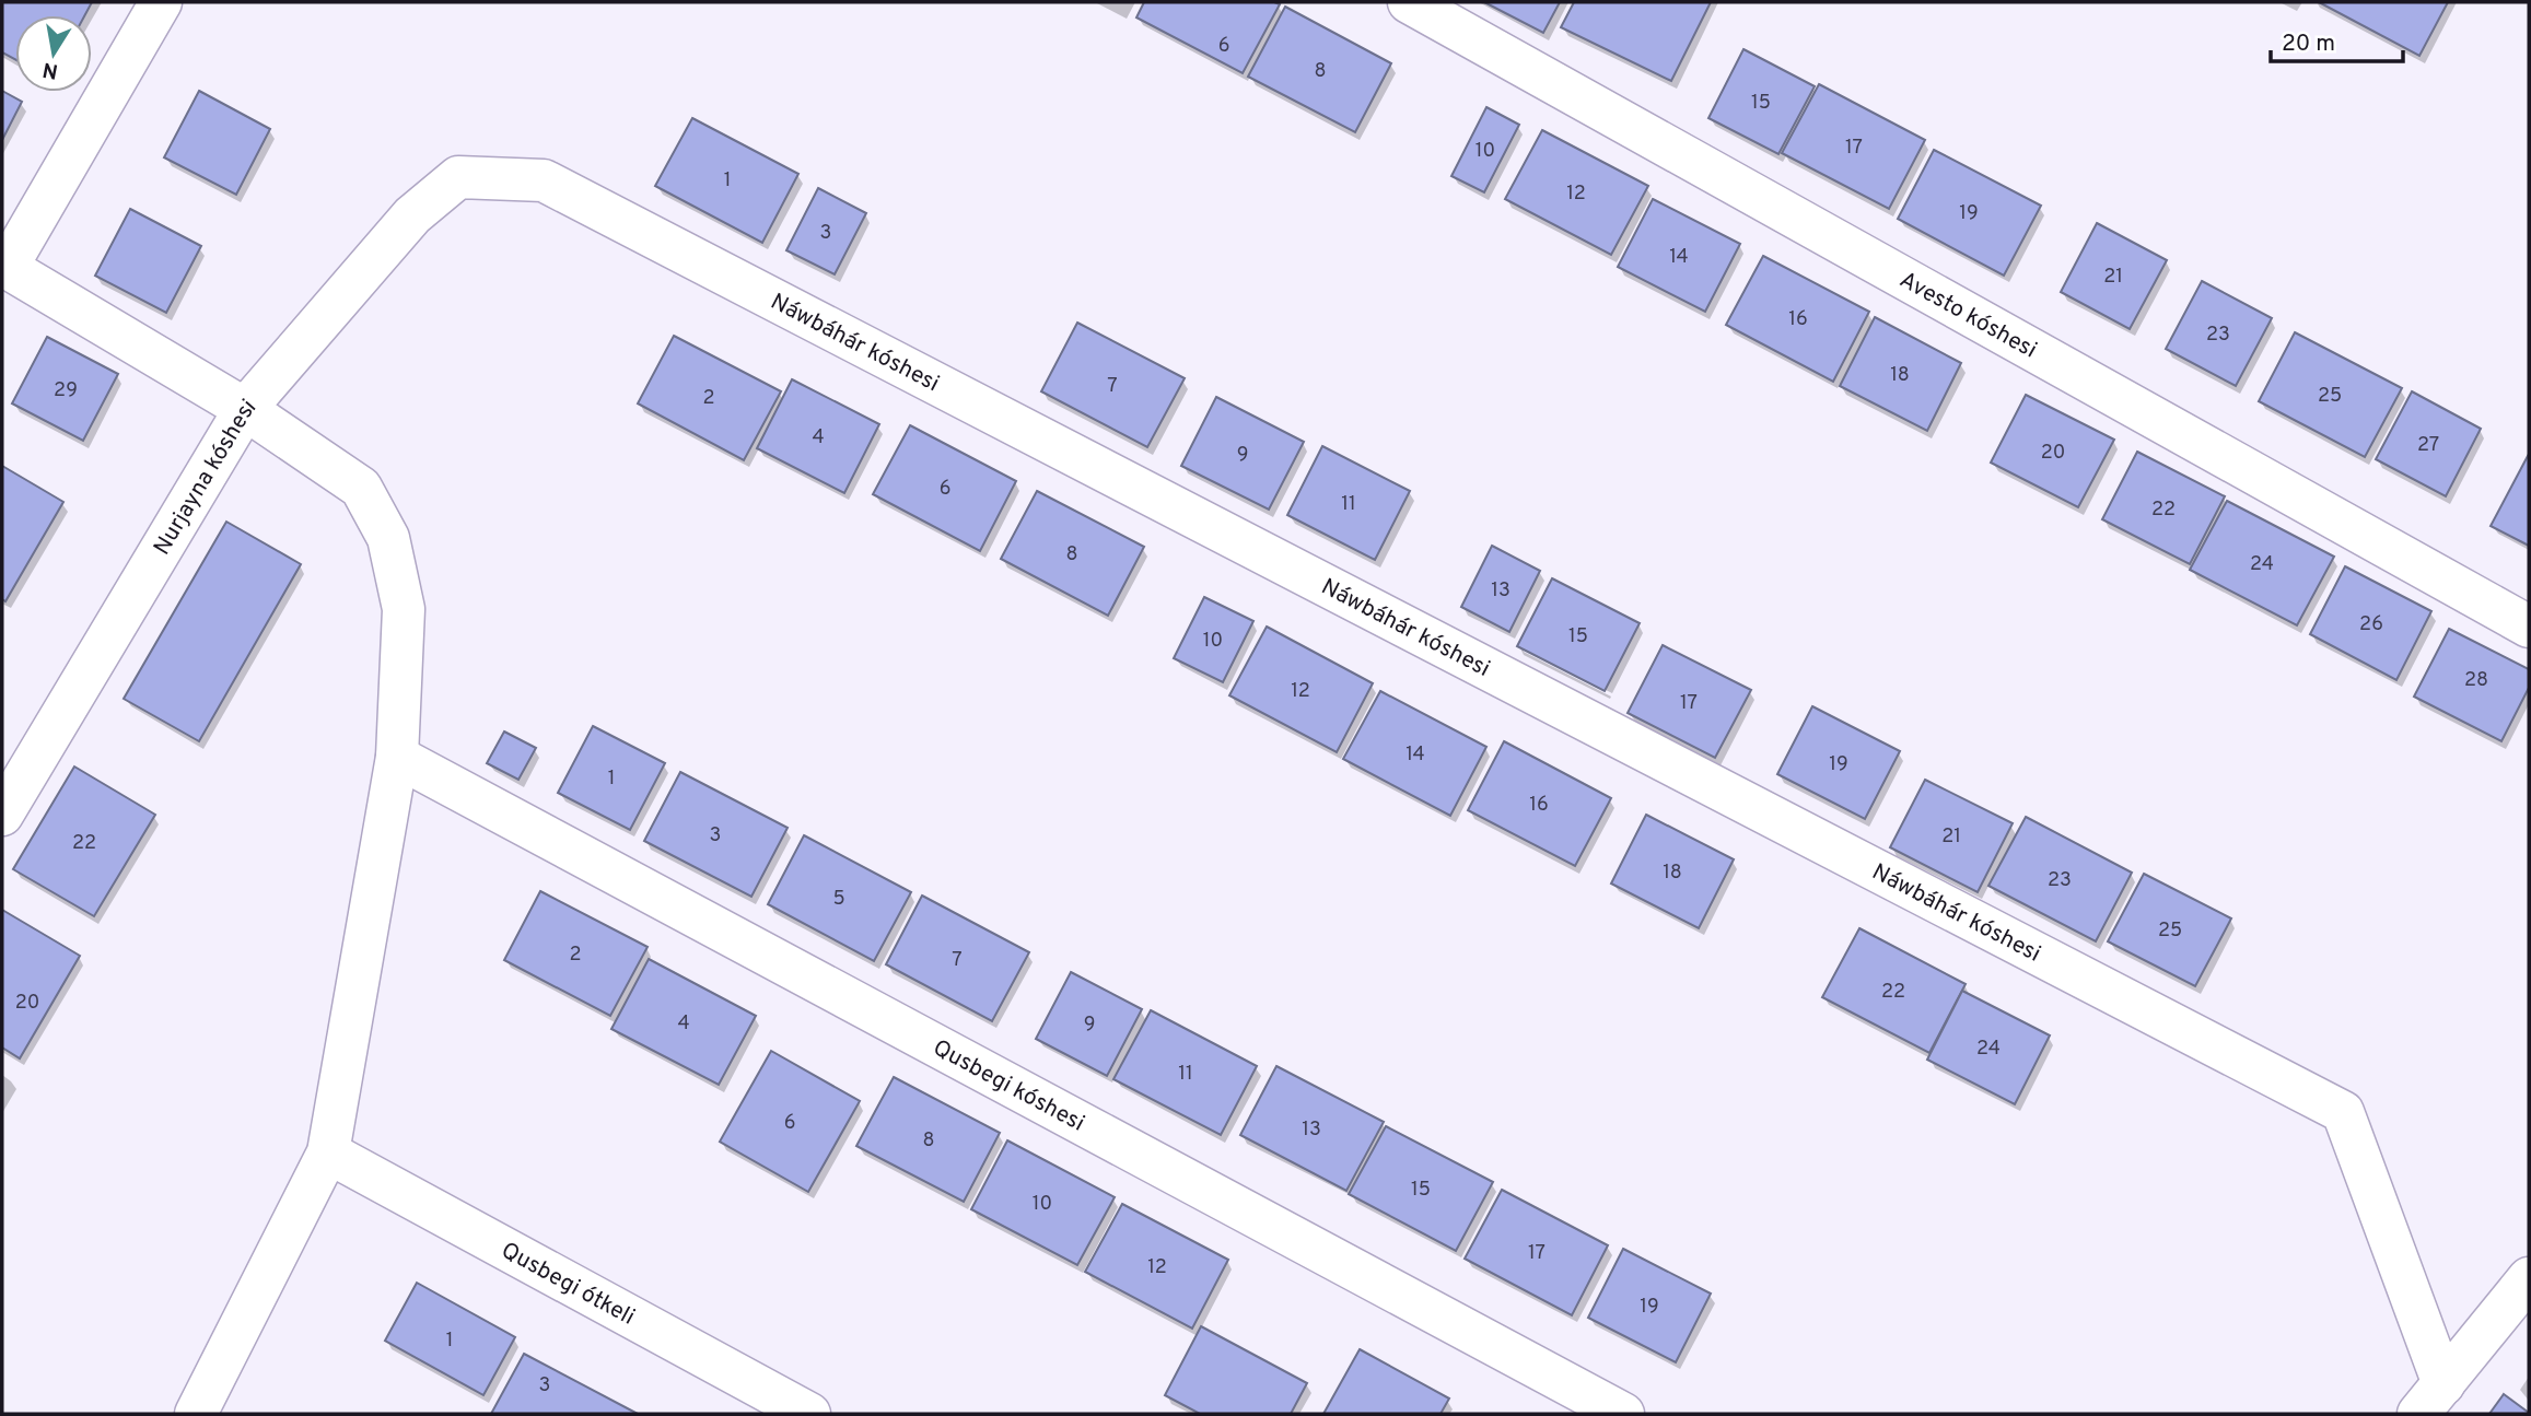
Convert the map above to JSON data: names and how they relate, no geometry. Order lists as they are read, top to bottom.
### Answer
{
  "streets": {
    "street": [
      "Avesto kóshesi",
      "Náwbáhár kóshesi",
      "Nurjayna kóshesi",
      "Qusbegi kóshesi",
      "Qusbegi ótkeli"
    ]
  },
  "crossings": [
    ["Náwbáhár kóshesi", "Nurjayna kóshesi"]
  ],
  "house_numbers": [
    "6",
    "8",
    "15",
    "17",
    "10",
    "1",
    "12",
    "19",
    "3",
    "14",
    "21",
    "16",
    "23",
    "18",
    "7",
    "29",
    "25",
    "2",
    "4",
    "27",
    "20",
    "9",
    "6",
    "11",
    "22",
    "8",
    "24",
    "13",
    "26",
    "15",
    "10",
    "28",
    "12",
    "17",
    "14",
    "19",
    "1",
    "16",
    "3",
    "21",
    "22",
    "18",
    "23",
    "5",
    "25",
    "2",
    "7",
    "22",
    "20",
    "4",
    "9",
    "24",
    "11",
    "6",
    "13",
    "8",
    "15",
    "10",
    "17",
    "12",
    "19",
    "1",
    "3"
  ],
  "scale_bar": "20 m",
  "north": "bottom"
}
